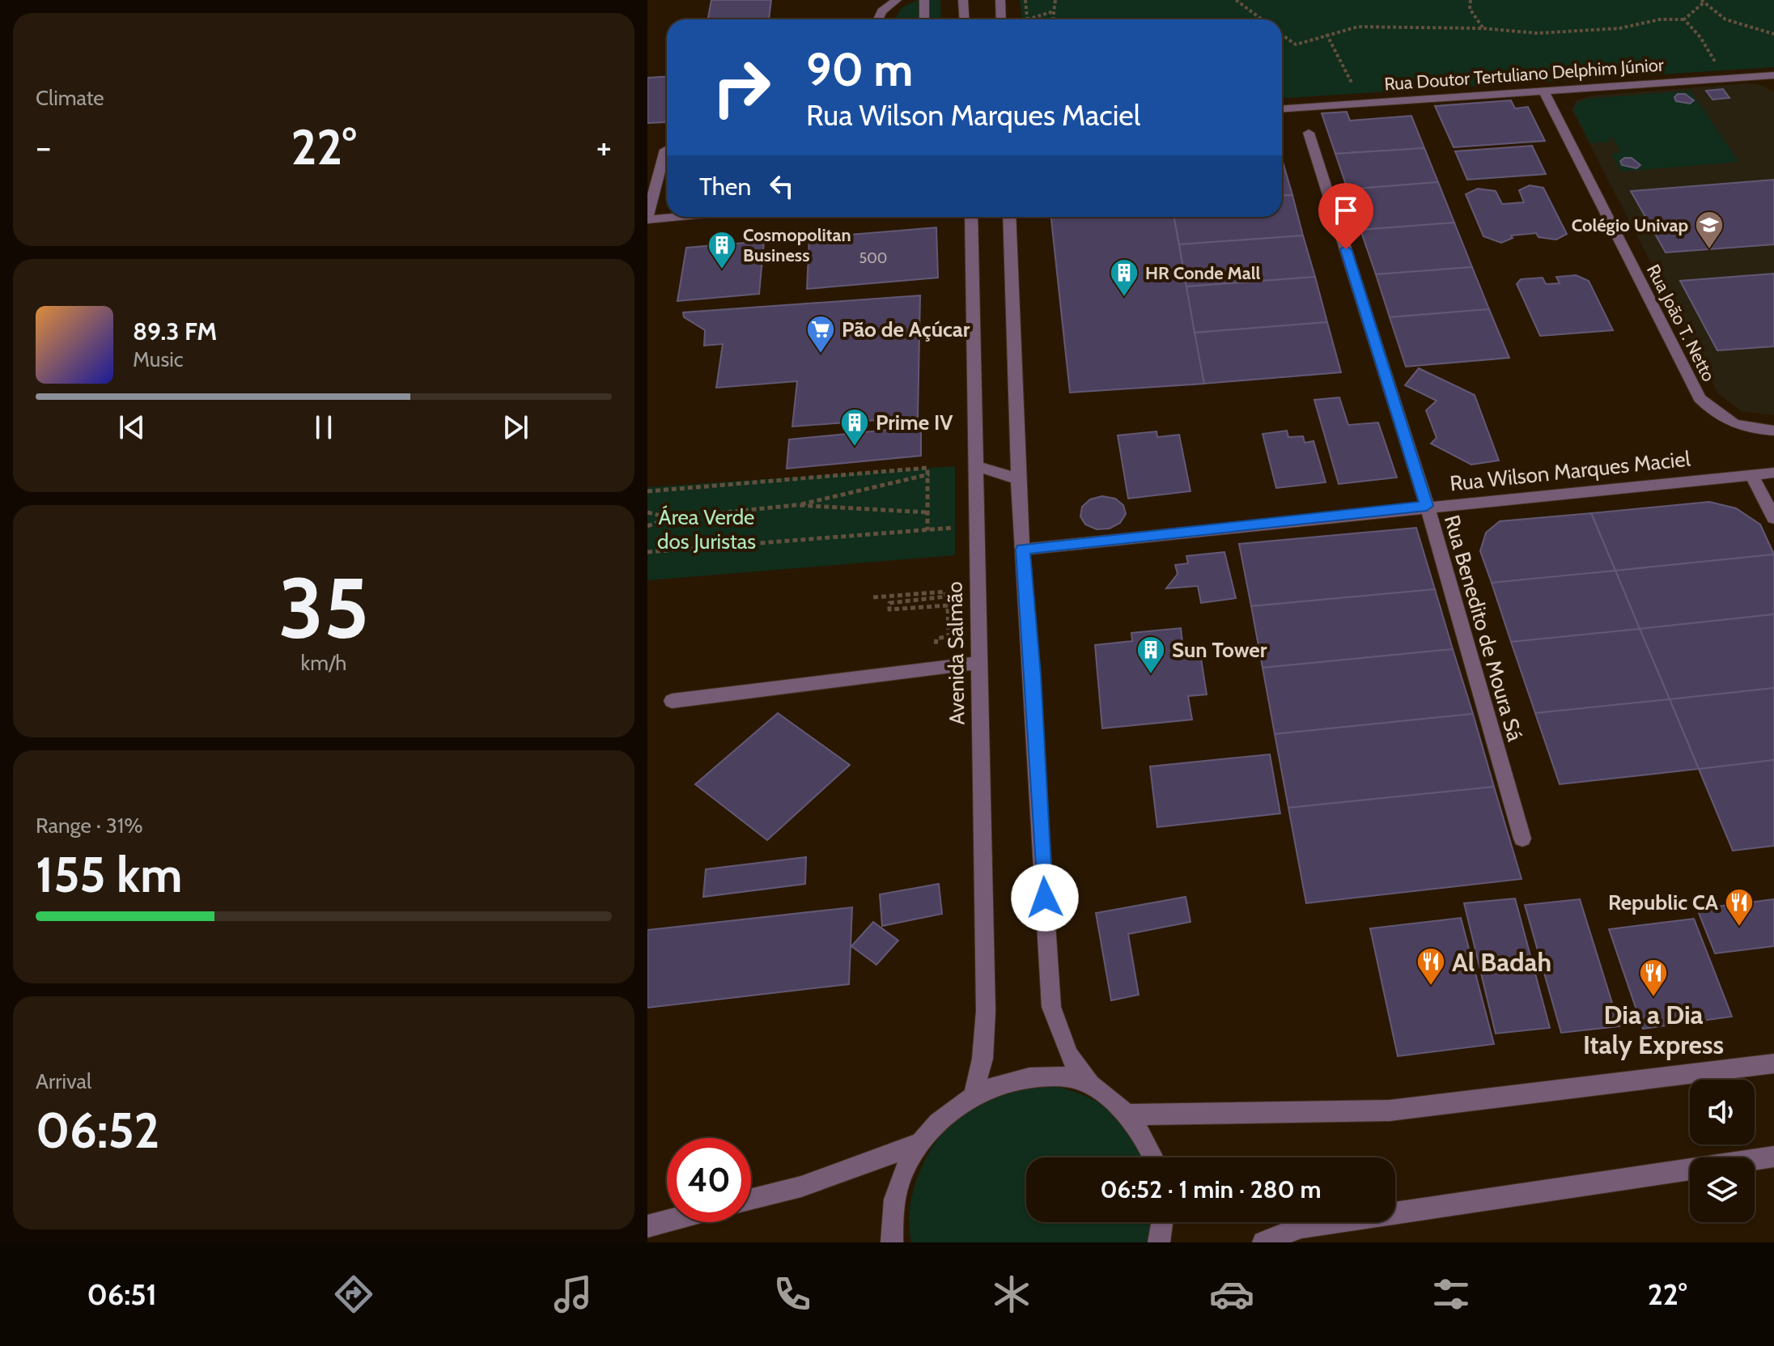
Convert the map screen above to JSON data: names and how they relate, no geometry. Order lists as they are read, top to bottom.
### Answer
{
  "streets": {
    "street": [
      "Rua Doutor Tertuliano Delphim Júnior",
      "Rua João T. Netto",
      "Rua Wilson Marques Maciel",
      "Rua Benedito de Moura Sá",
      "Avenida Salmão"
    ]
  },
  "crossings": [
    ["Rua Doutor Tertuliano Delphim Júnior", "Rua João T. Netto"],
    ["Rua Wilson Marques Maciel", "Rua Benedito de Moura Sá"]
  ],
  "parks": ["Área Verde dos Juristas"],
  "places": {
    "school or university": ["Colégio Univap"],
    "building": [
      "Cosmopolitan Business",
      "HR Conde Mall",
      "Prime IV",
      "Sun Tower"
    ],
    "supermarket": ["Pão de Açúcar"],
    "restaurant": ["Republic CA", "Al Badah", "Dia a Dia Italy Express"]
  },
  "house_numbers": ["500"],
  "page": {
    "tile": [
      "Climate",
      ["35", "km/h"],
      ["Range · 31%", "155 km"],
      ["Arrival", "06:52"]
    ],
    "turn": ["90 m", "Rua Wilson Marques Maciel"],
    "heat": ["−", "22°", "+"],
    "then": "Then",
    "song": ["89.3 FM", "Music"],
    "limit": "40",
    "trip": "06:52 · 1 min · 280 m",
    "tabs": ["06:51", "22°"]
  }
}
